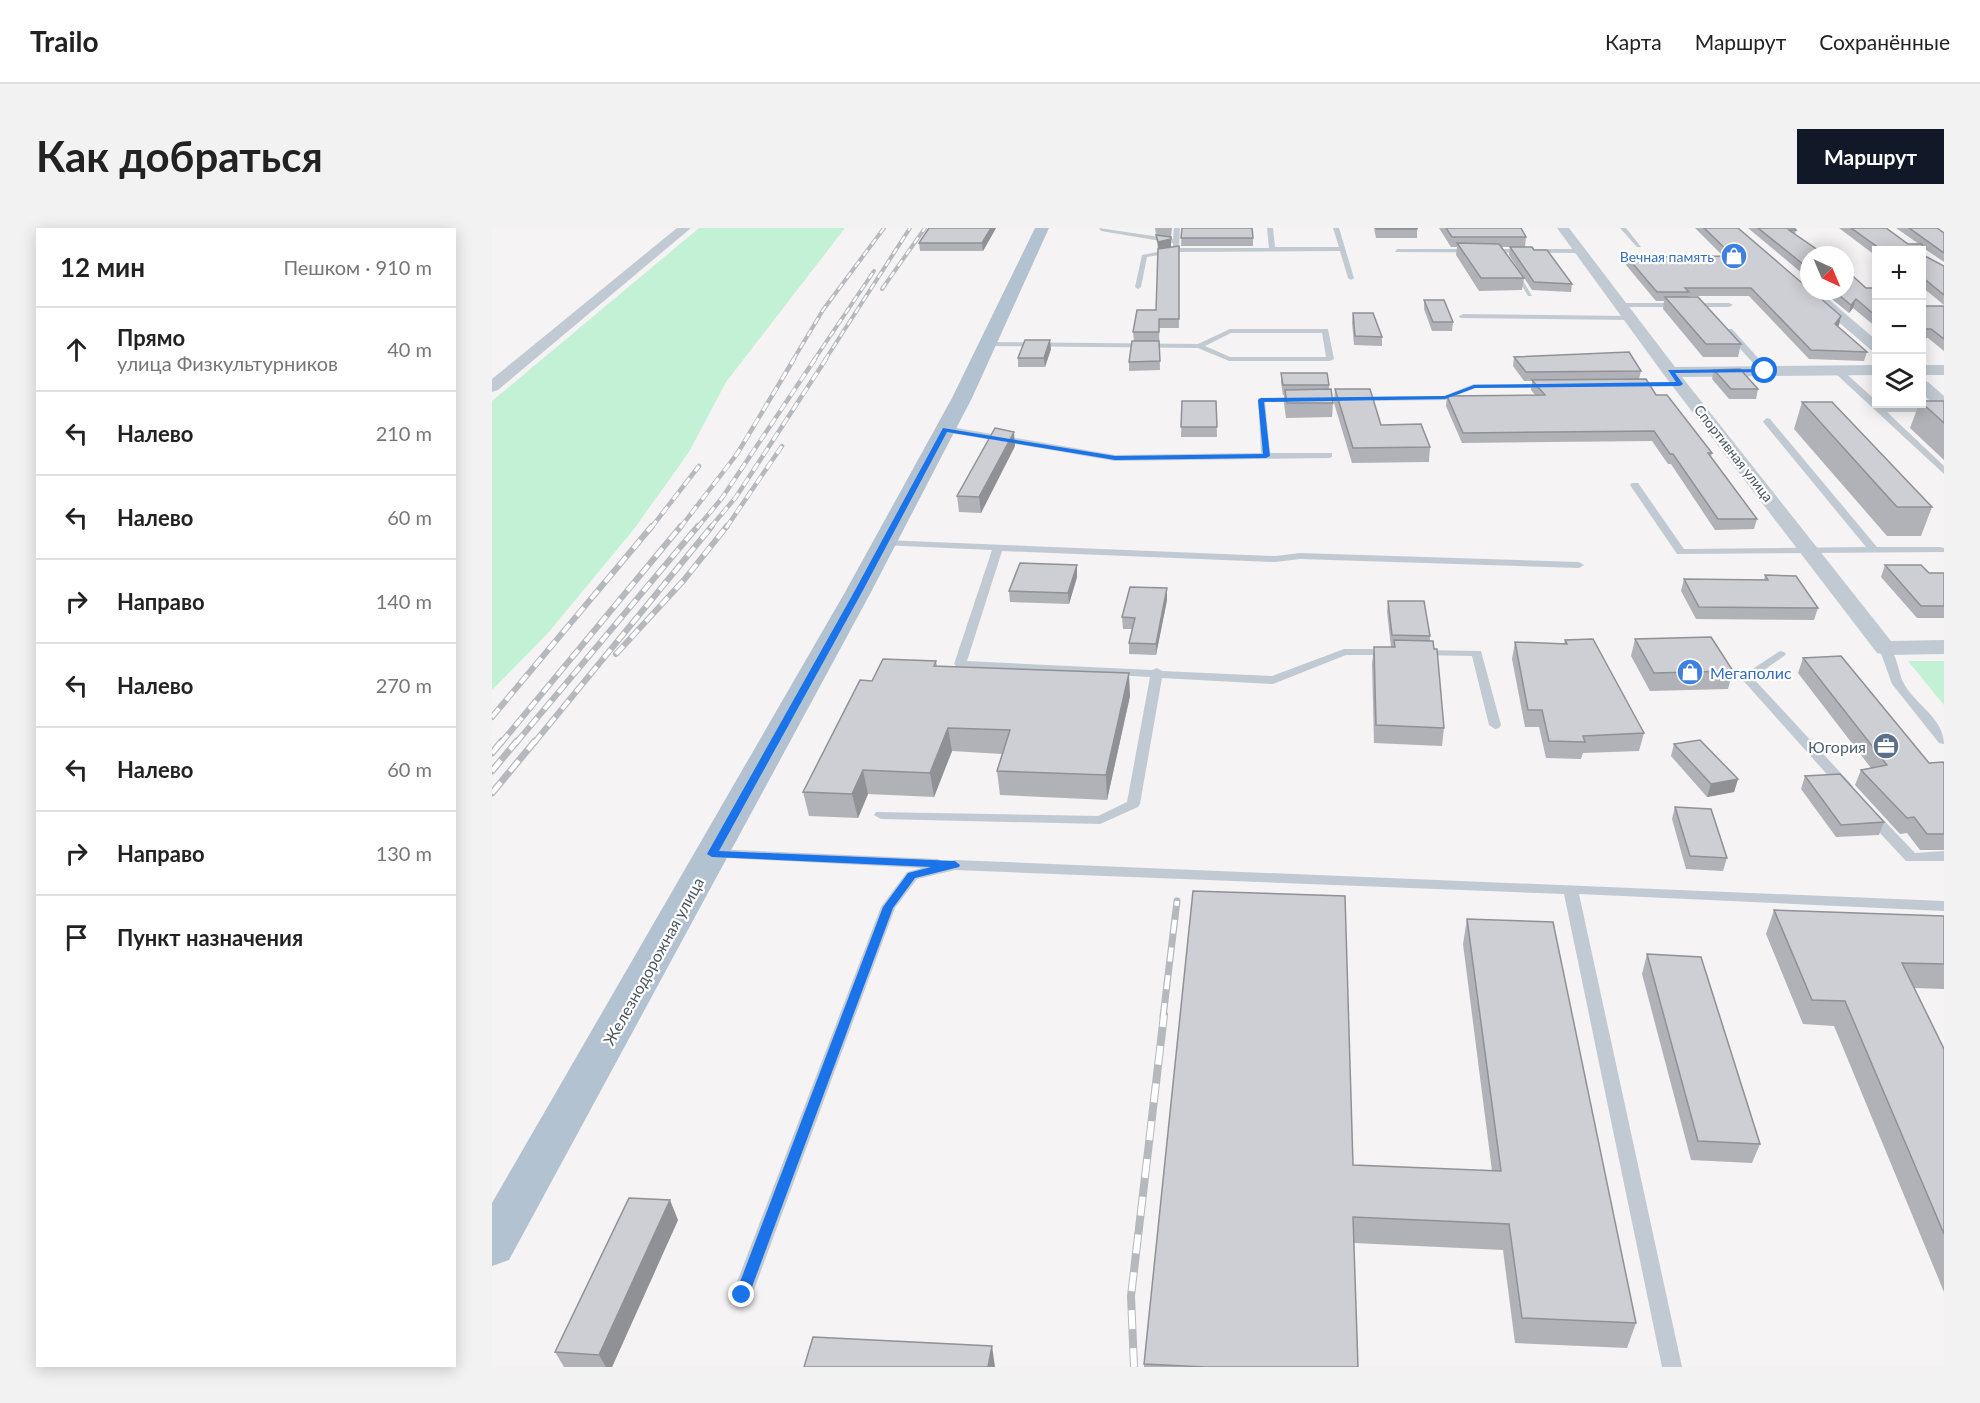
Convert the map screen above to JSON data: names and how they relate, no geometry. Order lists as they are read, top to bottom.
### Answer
{
  "streets": {
    "main road": ["Железнодорожная улица"],
    "street": ["Спортивная улица"]
  },
  "places": {
    "shop": ["Вечная память", "Мегаполис"],
    "office": ["Югория"]
  },
  "north": "bottom right",
  "page": {
    "header": "Trailo",
    "nav": ["Карта", "Маршрут", "Сохранённые"],
    "buttons": "Маршрут",
    "title": "Как добраться",
    "heading": ["12 мин", "Пешком · 910 m"],
    "map_buttons": ["+", "−"],
    "list": [
      ["Прямо", "улица Физкультурников", "40 m"],
      ["Налево", "210 m"],
      ["Налево", "60 m"],
      ["Направо", "140 m"],
      ["Налево", "270 m"],
      ["Налево", "60 m"],
      ["Направо", "130 m"],
      "Пункт назначения"
    ]
  }
}
